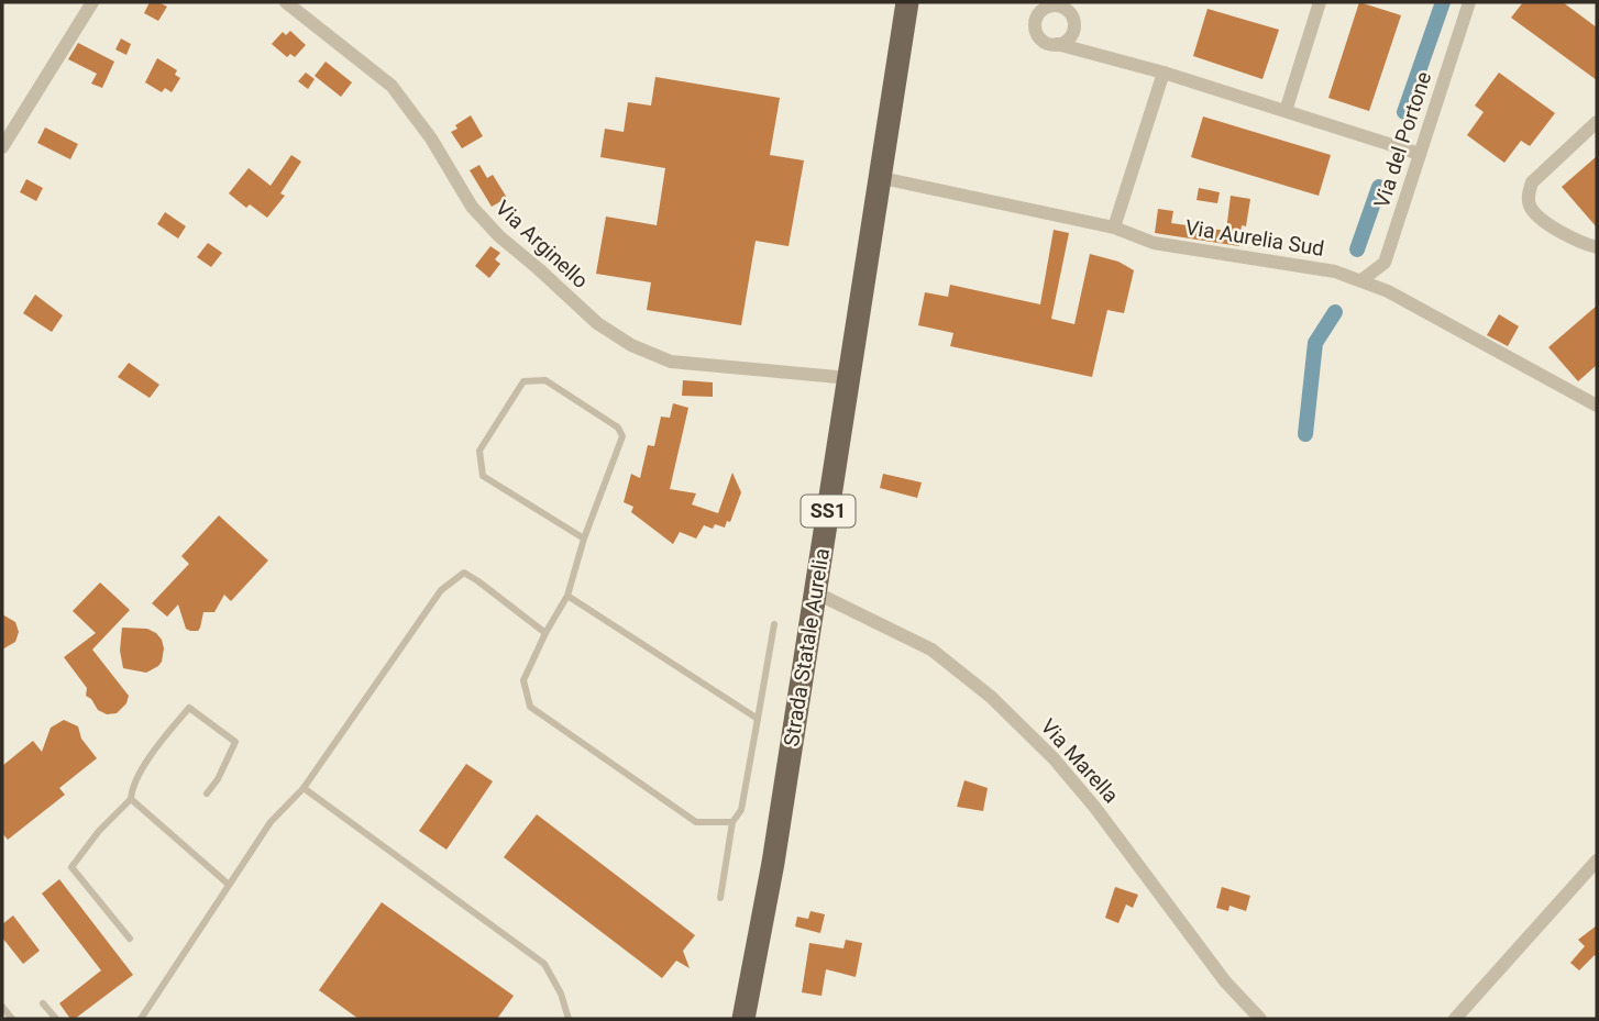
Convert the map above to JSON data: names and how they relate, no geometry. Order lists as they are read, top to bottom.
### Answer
{
  "streets": {
    "main road": ["SS1", "Strada Statale Aurelia"],
    "street": [
      "Via del Portone",
      "Via Aurelia Sud",
      "Via Arginello",
      "Via Marella"
    ]
  },
  "crossings": [
    ["Via del Portone", "Via Aurelia Sud"],
    ["Via Aurelia Sud", "Strada Statale Aurelia"],
    ["Via Arginello", "Strada Statale Aurelia"],
    ["Strada Statale Aurelia", "Via Marella"]
  ]
}
